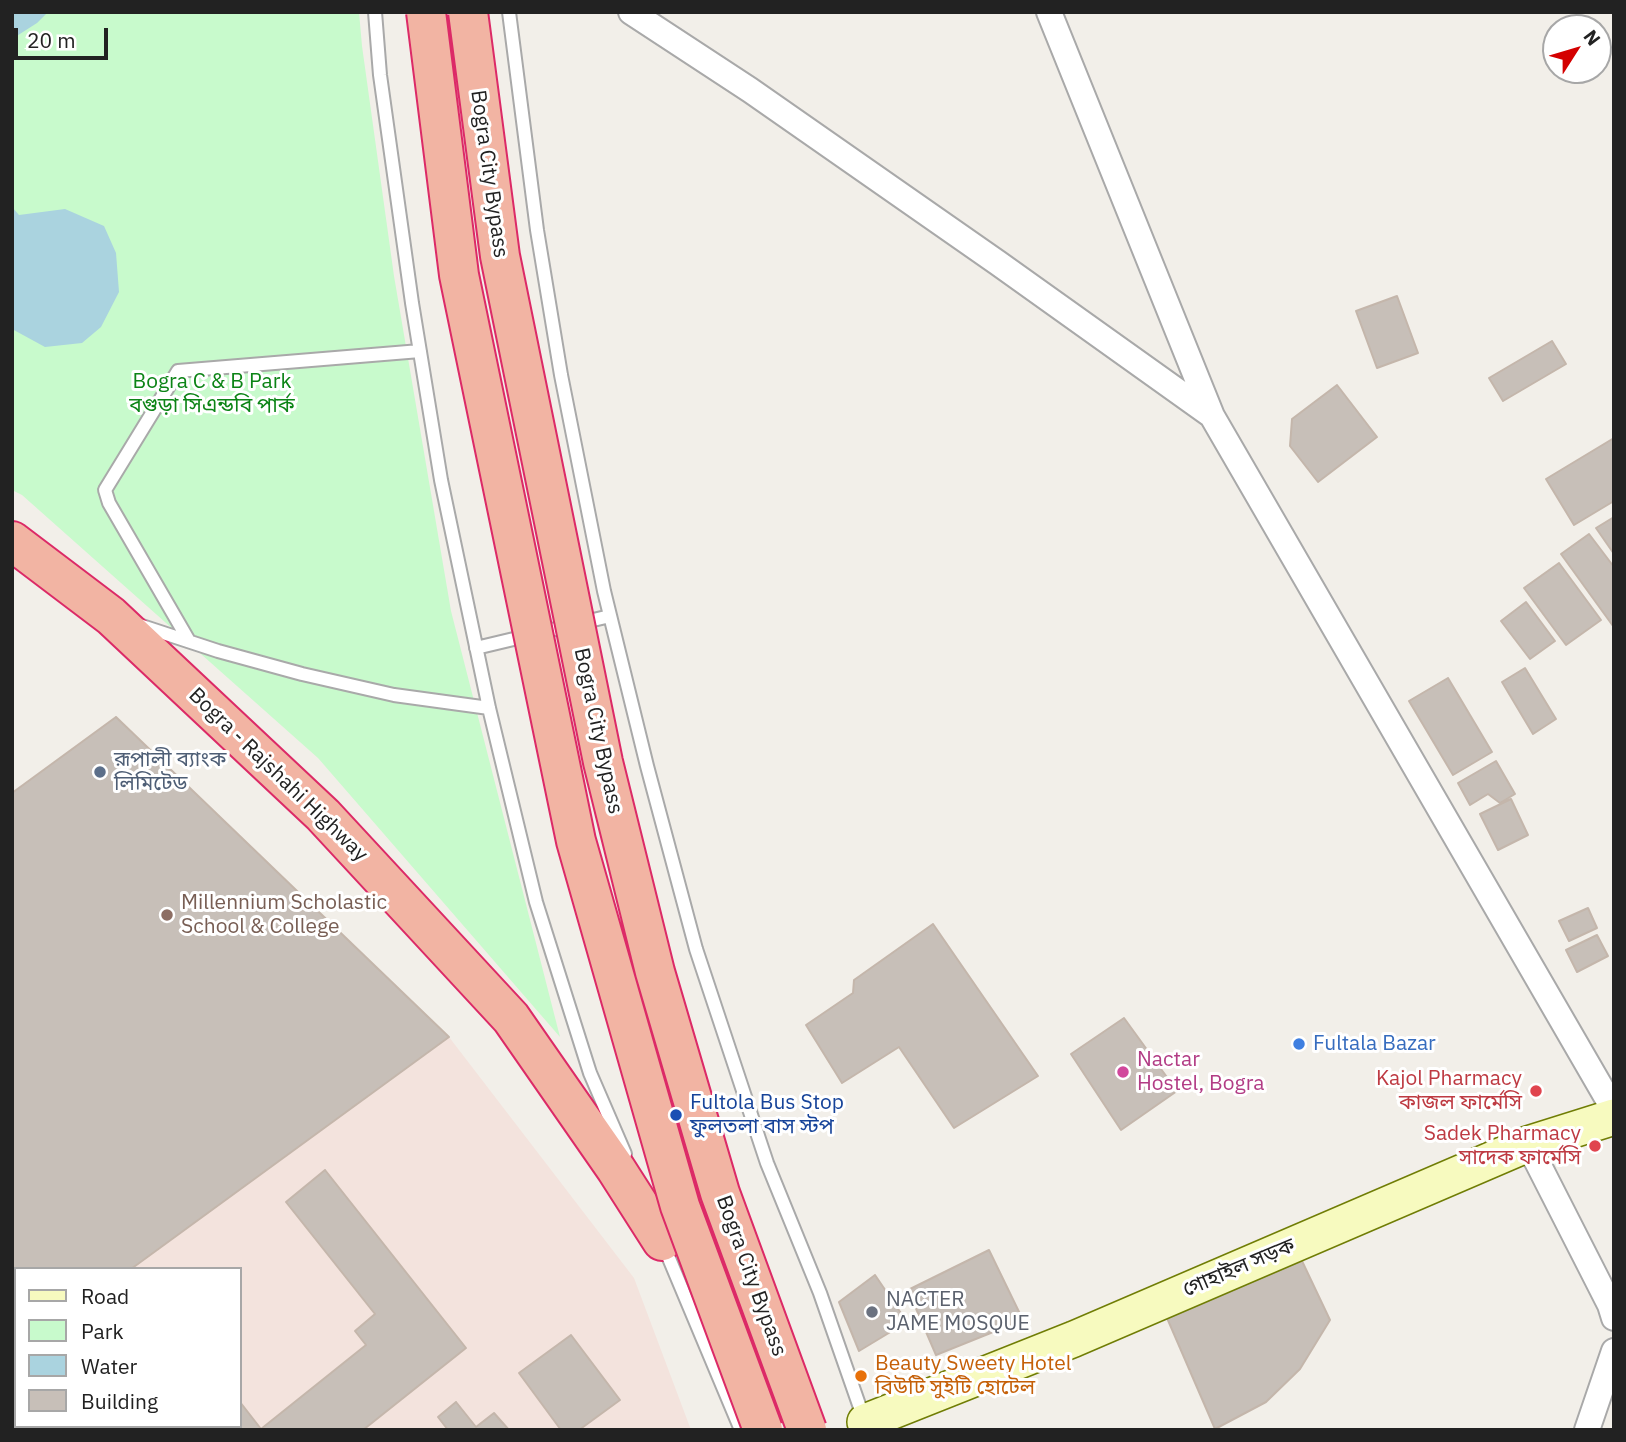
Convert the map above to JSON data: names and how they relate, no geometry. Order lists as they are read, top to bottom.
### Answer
{
  "streets": {
    "highway": ["Bogra City Bypass", "Bogra - Rajshahi Highway"],
    "main road": ["গোহাইল সড়ক"]
  },
  "parks": ["Bogra C & B Park বগুড়া সিএন্ডবি পার্ক"],
  "places": [
    "রূপালী ব্যাংক লিমিটেড",
    "Millennium Scholastic School & College",
    "Fultala Bazar",
    "Nactar Hostel, Bogra",
    "Kajol Pharmacy কাজল ফার্মেসি",
    "Fultola Bus Stop ফুলতলা বাস স্টপ",
    "Sadek Pharmacy সাদেক ফার্মেসি",
    "NACTER JAME MOSQUE",
    "Beauty Sweety Hotel বিউটি সুইটি হোটেল"
  ],
  "legend": [
    "Road",
    "Park",
    "Water",
    "Building"
  ],
  "scale_bar": "20 m",
  "north": "top right"
}
